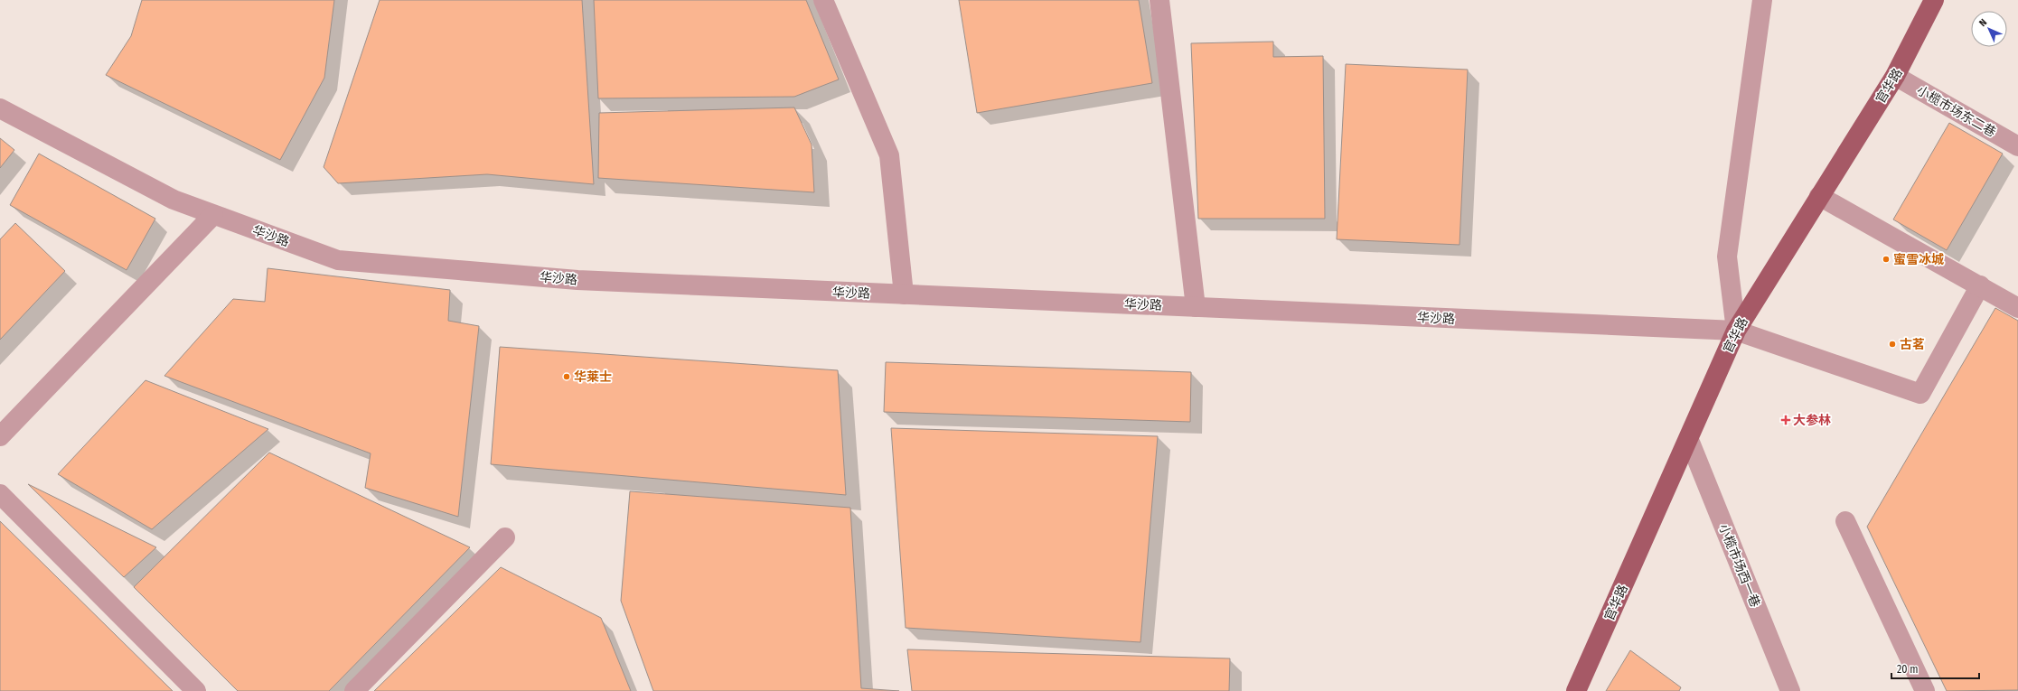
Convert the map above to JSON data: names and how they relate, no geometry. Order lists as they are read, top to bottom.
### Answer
{
  "streets": {
    "main road": ["官华路"],
    "street": ["小榄市场东二巷", "华沙路", "小榄市场西一巷"]
  },
  "crossings": [
    ["官华路", "小榄市场东二巷"],
    ["官华路", "华沙路"],
    ["官华路", "小榄市场西一巷"]
  ],
  "places": {
    "other": ["蜜雪冰城", "古茗", "华莱士"],
    "health": ["大参林"]
  },
  "scale_bar": "20 m",
  "north": "top left"
}
